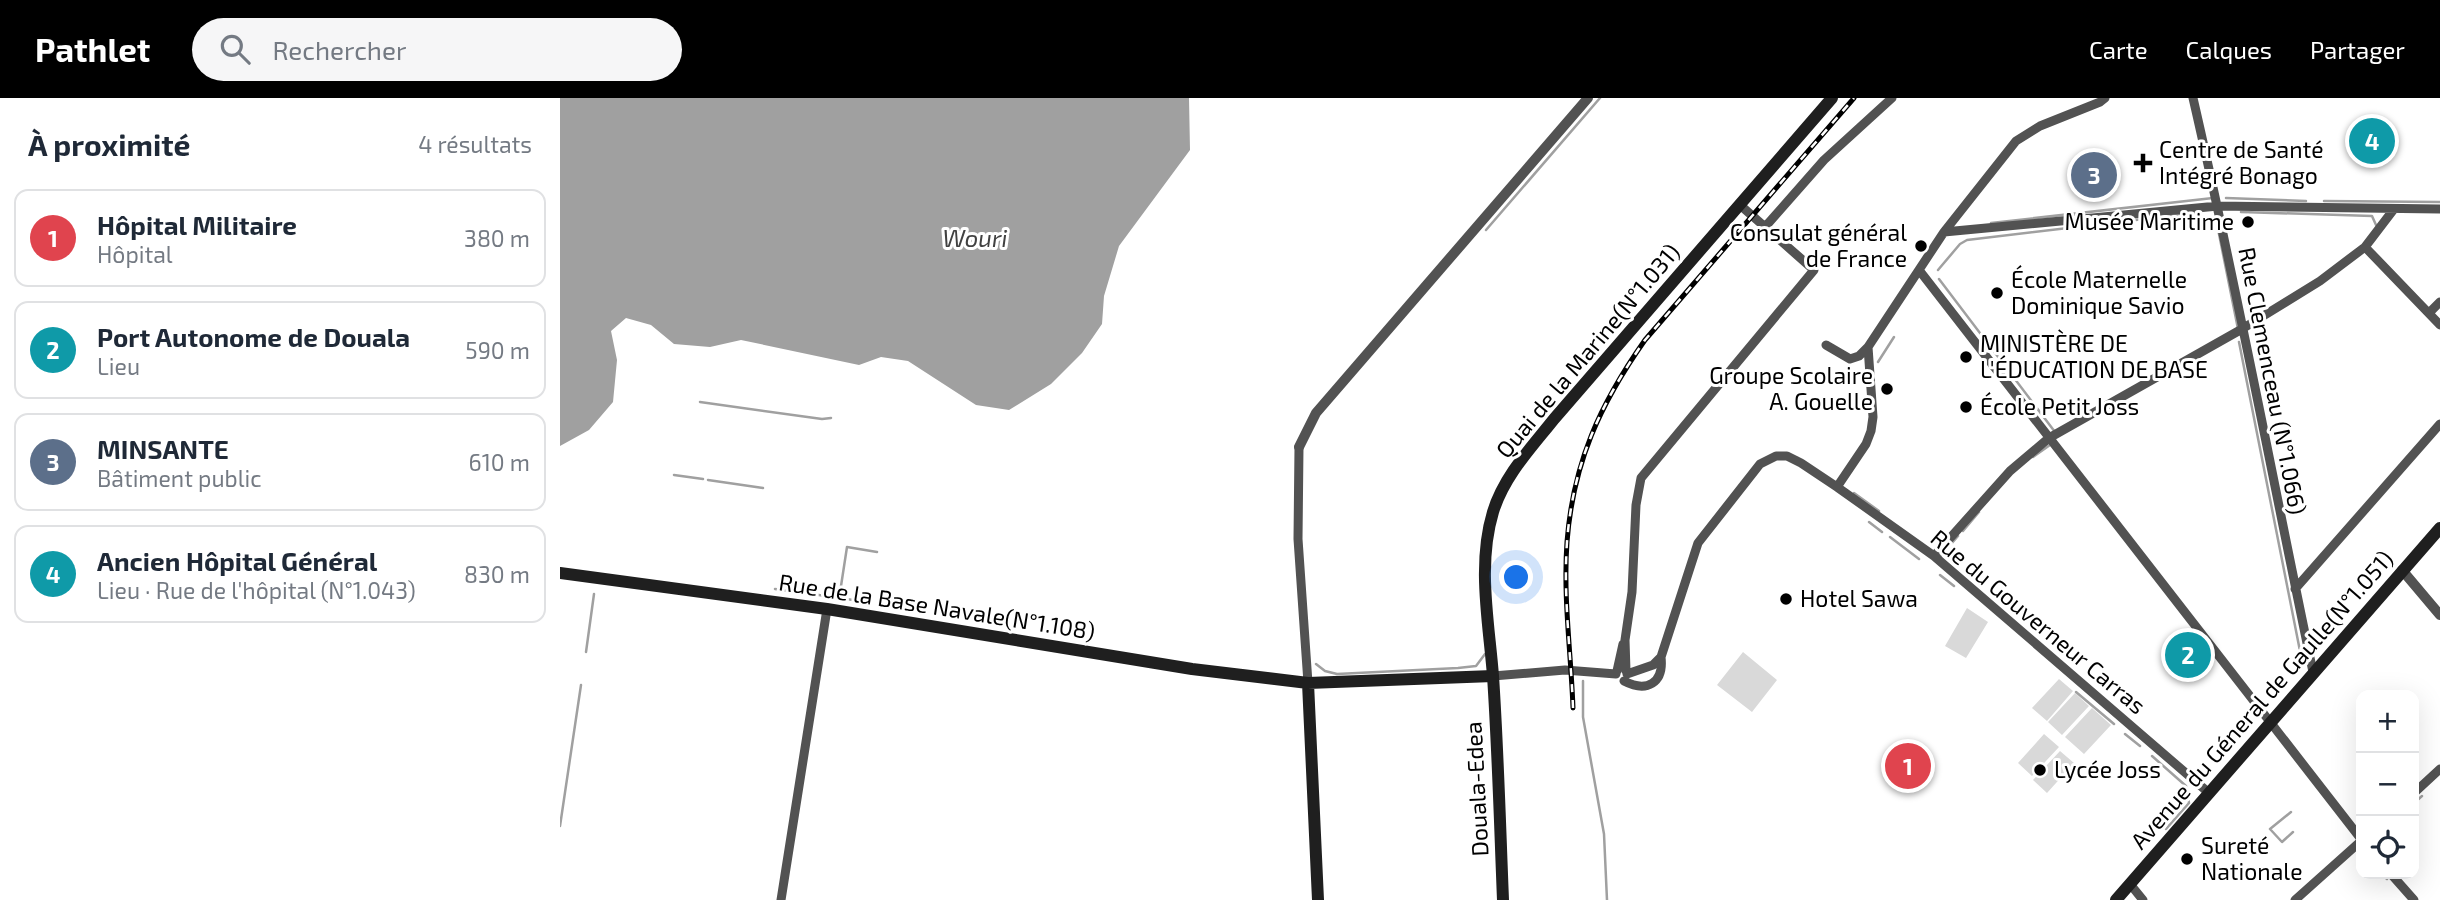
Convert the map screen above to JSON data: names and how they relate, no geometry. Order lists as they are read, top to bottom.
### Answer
{
  "streets": {
    "main road": [
      "Quai de la Marine(N°1.031)",
      "Rue de la Base Navale(N°1.108)",
      "Avenue du Géneral de Gaulle(N°1.051)",
      "Douala-Edea"
    ],
    "street": ["Rue Clemenceau (N°1.066)", "Rue du Gouverneur Carras"]
  },
  "crossings": [
    ["Quai de la Marine(N°1.031)", "Douala-Edea"],
    ["Rue Clemenceau (N°1.066)", "Avenue du Géneral de Gaulle(N°1.051)"],
    ["Rue du Gouverneur Carras", "Avenue du Géneral de Gaulle(N°1.051)"]
  ],
  "water": ["Wouri"],
  "places": {
    "health": ["Centre de Santé Intégré Bonago"],
    "other": [
      "Musée Maritime",
      "Consulat général de France",
      "École Maternelle Dominique Savio",
      "MINISTÈRE DE L'ÉDUCATION DE BASE",
      "Groupe Scolaire A. Gouelle",
      "École Petit Joss",
      "Hotel Sawa",
      "Lycée Joss",
      "Sureté Nationale"
    ]
  },
  "page": {
    "header": "Pathlet",
    "search": "Rechercher",
    "nav": ["Carte", "Calques", "Partager"],
    "heading": ["À proximité", "4 résultats"],
    "pins": [
      "4",
      "3",
      "2",
      "1"
    ],
    "list": [
      {
        "mark": "1",
        "name": "Hôpital Militaire",
        "note": "Hôpital",
        "value": "380 m"
      },
      {
        "mark": "2",
        "name": "Port Autonome de Douala",
        "note": "Lieu",
        "value": "590 m"
      },
      {
        "mark": "3",
        "name": "MINSANTE",
        "note": "Bâtiment public",
        "value": "610 m"
      },
      {
        "mark": "4",
        "name": "Ancien Hôpital Général",
        "note": "Lieu · Rue de l'hôpital (N°1.043)",
        "value": "830 m"
      }
    ],
    "map_buttons": ["+", "−"]
  }
}
